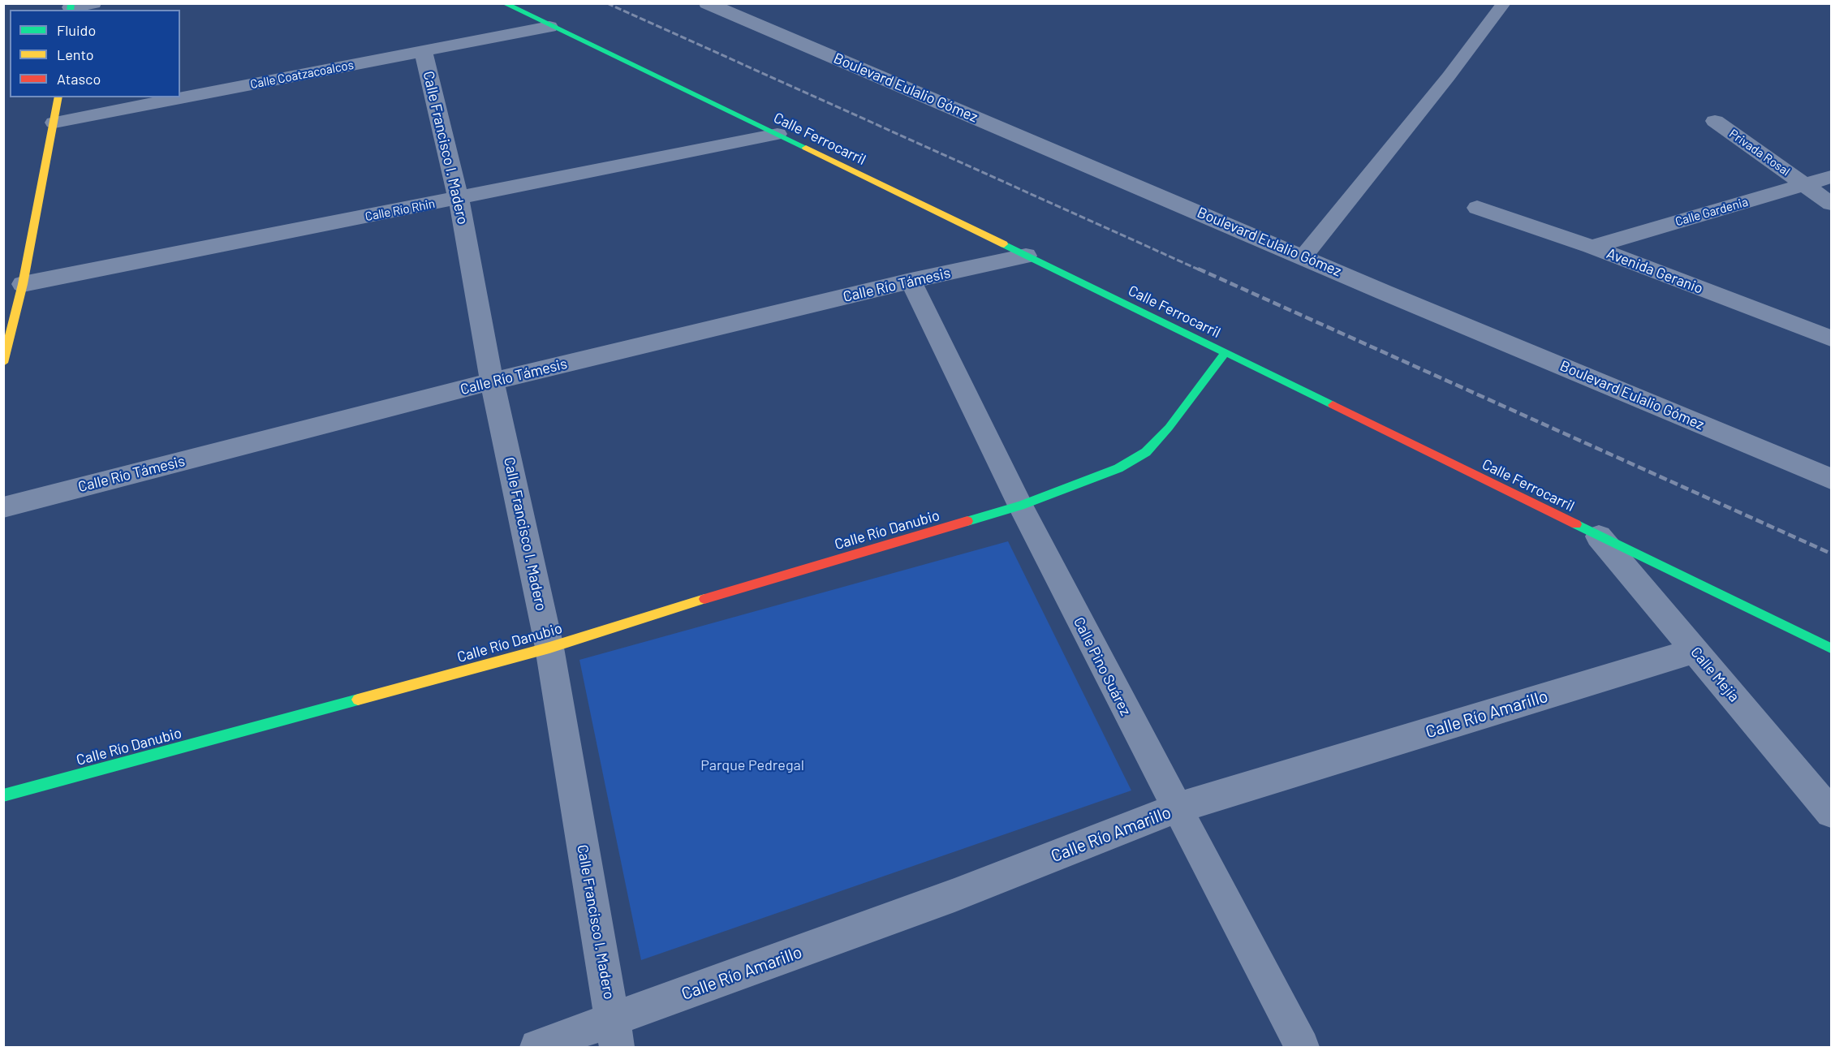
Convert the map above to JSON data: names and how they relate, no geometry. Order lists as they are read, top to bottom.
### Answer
{
  "streets": {
    "street": [
      "Calle Coatzacoalcos",
      "Boulevard Eulalio Gómez",
      "Calle Ferrocarril",
      "Calle Francisco I. Madero",
      "Privada Rosal",
      "Calle Río Rhin",
      "Calle Gardenia",
      "Avenida Geranio",
      "Calle Río Támesis",
      "Calle Río Danubio",
      "Calle Pino Suárez",
      "Calle Mejía",
      "Calle Río Amarillo"
    ]
  },
  "crossings": [
    ["Calle Coatzacoalcos", "Calle Ferrocarril"],
    ["Calle Coatzacoalcos", "Calle Francisco I. Madero"],
    ["Calle Ferrocarril", "Calle Río Rhin"],
    ["Calle Ferrocarril", "Calle Río Támesis"],
    ["Calle Ferrocarril", "Calle Río Danubio"],
    ["Calle Ferrocarril", "Calle Mejía"],
    ["Calle Francisco I. Madero", "Calle Río Rhin"],
    ["Calle Francisco I. Madero", "Calle Río Támesis"],
    ["Calle Francisco I. Madero", "Calle Río Danubio"],
    ["Calle Francisco I. Madero", "Calle Río Amarillo"],
    ["Privada Rosal", "Calle Gardenia"],
    ["Calle Gardenia", "Avenida Geranio"],
    ["Calle Río Támesis", "Calle Pino Suárez"],
    ["Calle Río Danubio", "Calle Pino Suárez"],
    ["Calle Pino Suárez", "Calle Río Amarillo"],
    ["Calle Mejía", "Calle Río Amarillo"]
  ],
  "parks": ["Parque Pedregal"],
  "legend": ["Fluido", "Lento", "Atasco"]
}
